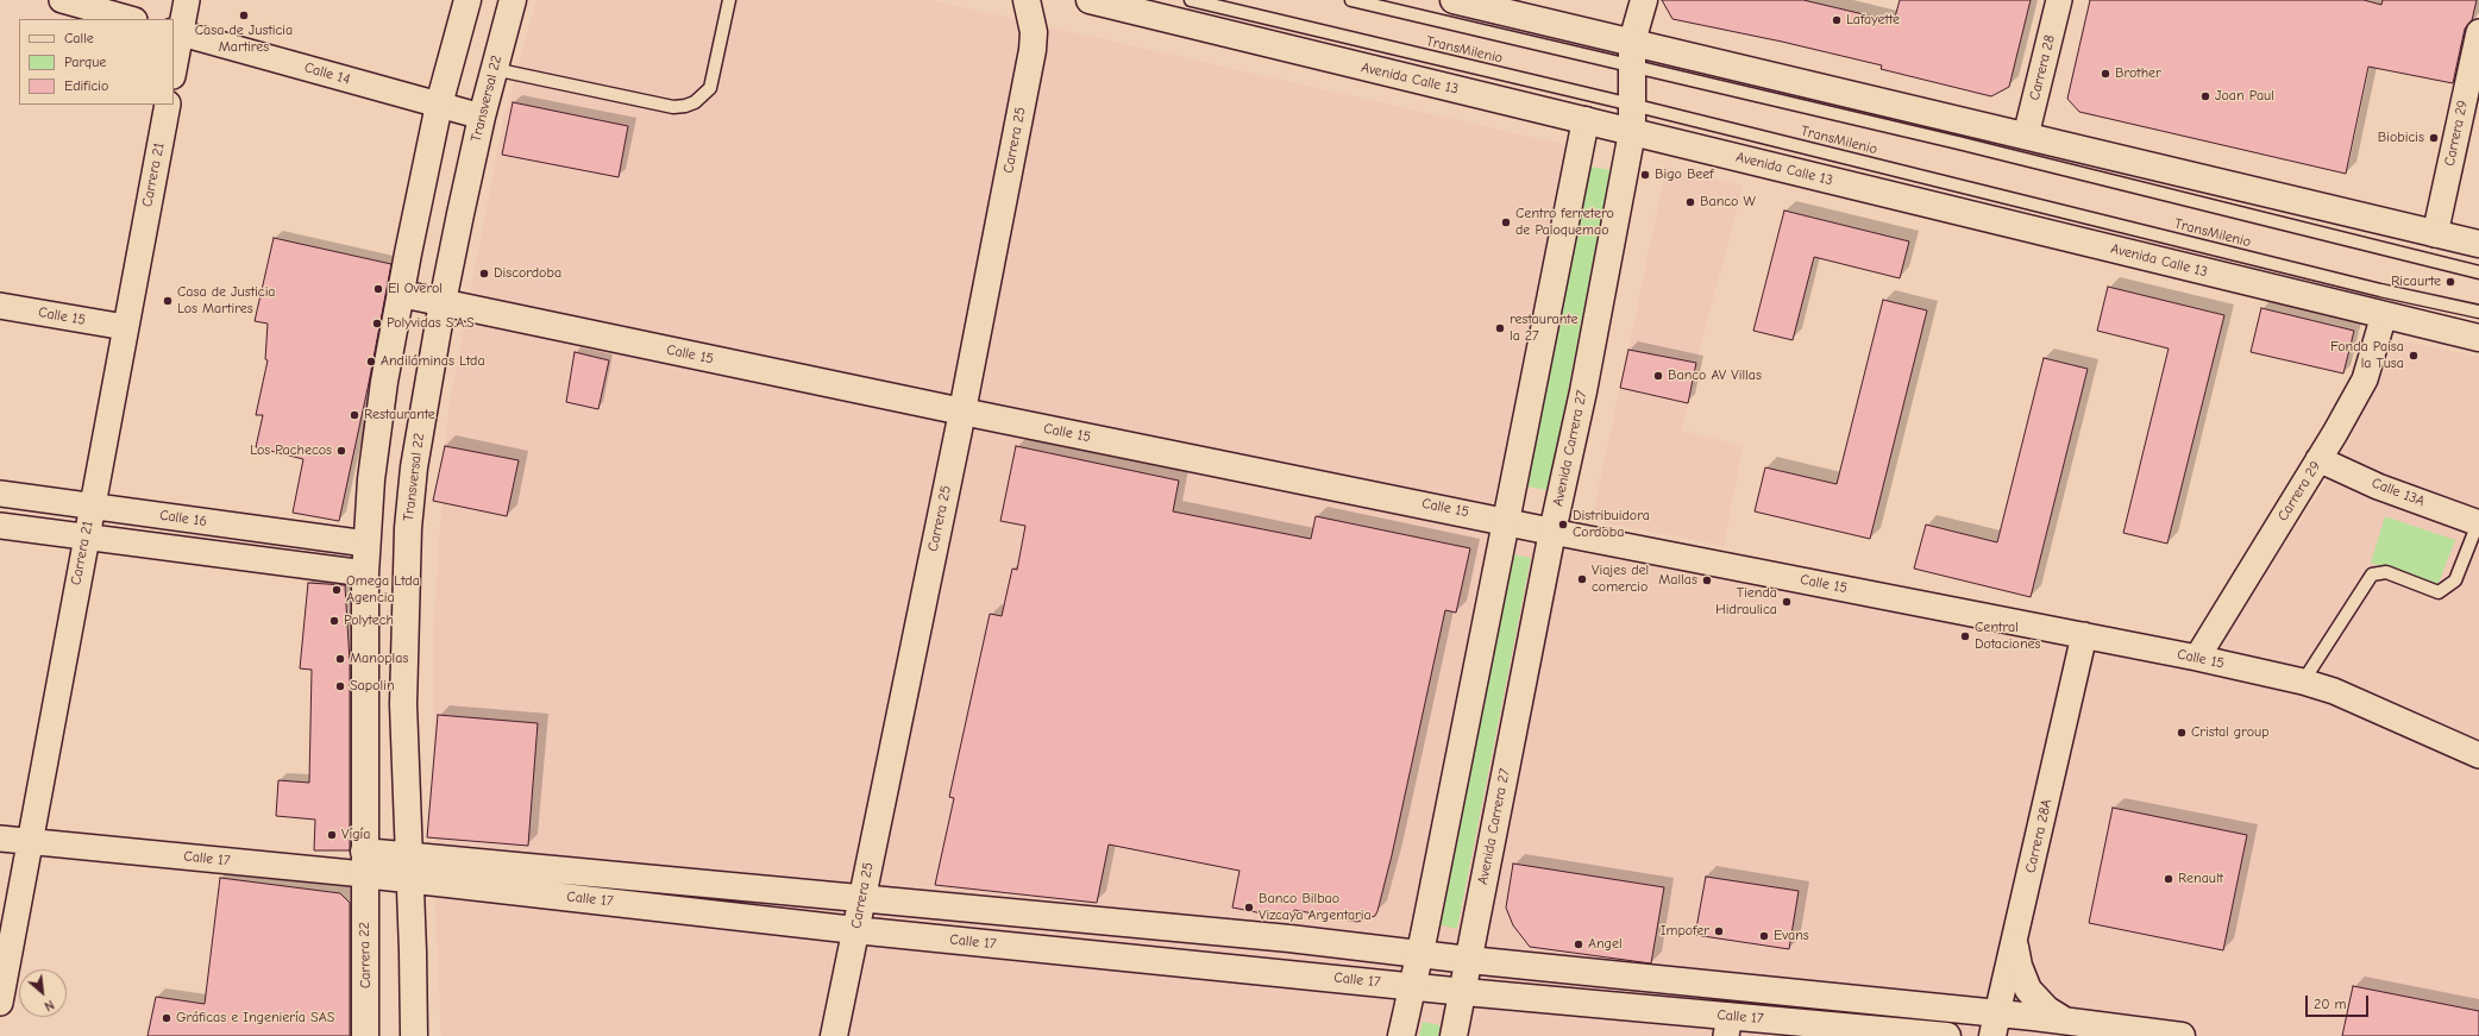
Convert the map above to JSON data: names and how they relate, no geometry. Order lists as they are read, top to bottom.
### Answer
{
  "streets": {
    "street": [
      "Carrera 28",
      "Calle 14",
      "Avenida Calle 13",
      "Transversal 22",
      "Carrera 29",
      "Carrera 25",
      "Carrera 21",
      "Calle 15",
      "Avenida Carrera 27",
      "Calle 13A",
      "Calle 16",
      "Carrera 28A",
      "Calle 17",
      "Carrera 22"
    ],
    "lane": ["TransMilenio"]
  },
  "crossings": [
    ["TransMilenio", "Avenida Carrera 27"],
    ["Calle 14", "Transversal 22"],
    ["Avenida Calle 13", "Carrera 29"],
    ["Avenida Calle 13", "Avenida Carrera 27"],
    ["Transversal 22", "Calle 15"],
    ["Transversal 22", "Calle 17"],
    ["Carrera 29", "Calle 15"],
    ["Carrera 29", "Calle 13A"],
    ["Carrera 25", "Calle 15"],
    ["Carrera 25", "Calle 17"],
    ["Carrera 21", "Calle 15"],
    ["Carrera 21", "Calle 16"],
    ["Carrera 21", "Calle 17"],
    ["Calle 15", "Avenida Carrera 27"],
    ["Calle 15", "Carrera 28A"],
    ["Avenida Carrera 27", "Calle 17"],
    ["Carrera 28A", "Calle 17"],
    ["Calle 17", "Carrera 22"]
  ],
  "places": [
    "Casa de Justicia Martires",
    "Lafayette",
    "Brother",
    "Joan Paul",
    "Biobicis",
    "Bigo Beef",
    "Banco W",
    "Centro ferretero de Paloquemao",
    "Discordoba",
    "Ricaurte",
    "El Overol",
    "Casa de Justicia Los Martires",
    "Polyvidas S.A.S",
    "restaurante la 27",
    "Fonda Paisa la Tusa",
    "Andiláminas Ltda",
    "Banco AV Villas",
    "Restaurante",
    "Los Pachecos",
    "Distribuidora Cordoba",
    "Viajes del comercio",
    "Mallas",
    "Omega Ltda Agencia",
    "Tienda Hidraulica",
    "Polytech",
    "Central Dotaciones",
    "Manoplas",
    "Sapolin",
    "Cristal group",
    "Vígía",
    "Renault",
    "Banco Bilbao Vizcaya Argentaria",
    "Impofer",
    "Evans",
    "Angel",
    "Gráficas e Ingeniería SAS"
  ],
  "legend": ["Calle", "Parque", "Edificio"],
  "scale_bar": "20 m",
  "north": "bottom right"
}
